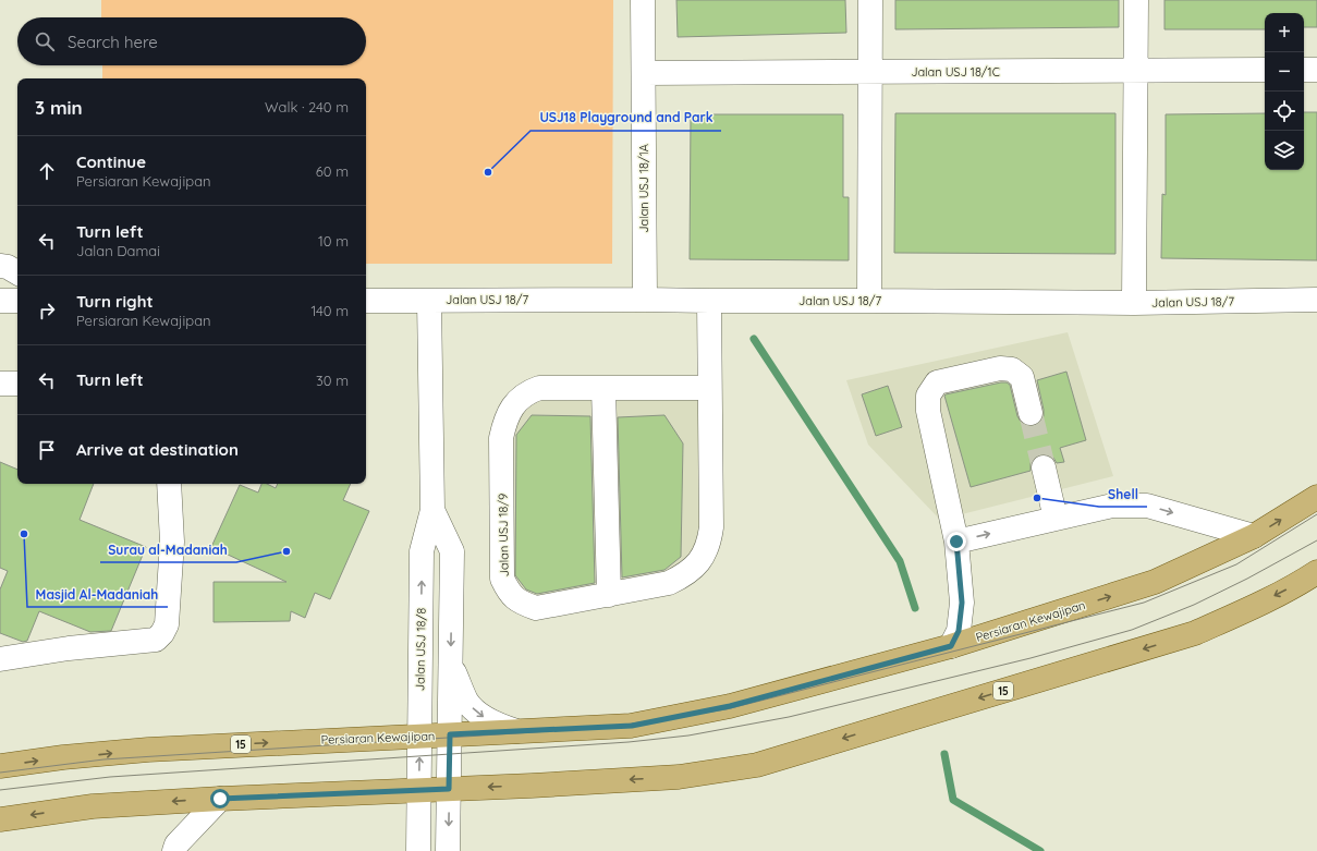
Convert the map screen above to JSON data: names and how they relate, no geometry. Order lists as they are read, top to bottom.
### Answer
{
  "streets": {
    "main road": ["Persiaran Kewajipan", "15"],
    "street": [
      "Jalan USJ 18/1C",
      "Jalan USJ 18/1A",
      "Jalan USJ 18/7",
      "Jalan USJ 18/9",
      "Jalan USJ 18/8"
    ]
  },
  "crossings": [
    ["Jalan USJ 18/1C", "Jalan USJ 18/1A"],
    ["Jalan USJ 18/1A", "Jalan USJ 18/7"],
    ["Jalan USJ 18/7", "Jalan USJ 18/9"],
    ["Jalan USJ 18/7", "Jalan USJ 18/8"],
    ["Persiaran Kewajipan", "Jalan USJ 18/8"],
    ["Jalan USJ 18/8", "15"]
  ],
  "places": [
    "USJ18 Playground and Park",
    "Shell",
    "Masjid Al-Madaniah",
    "Surau al-Madaniah"
  ],
  "page": {
    "map_buttons": ["+", "−"],
    "search": "Search here",
    "heading": ["3 min", "Walk · 240 m"],
    "list": [
      ["Continue", "Persiaran Kewajipan", "60 m"],
      ["Turn left", "Jalan Damai", "10 m"],
      ["Turn right", "Persiaran Kewajipan", "140 m"],
      ["Turn left", "30 m"],
      "Arrive at destination"
    ]
  }
}
